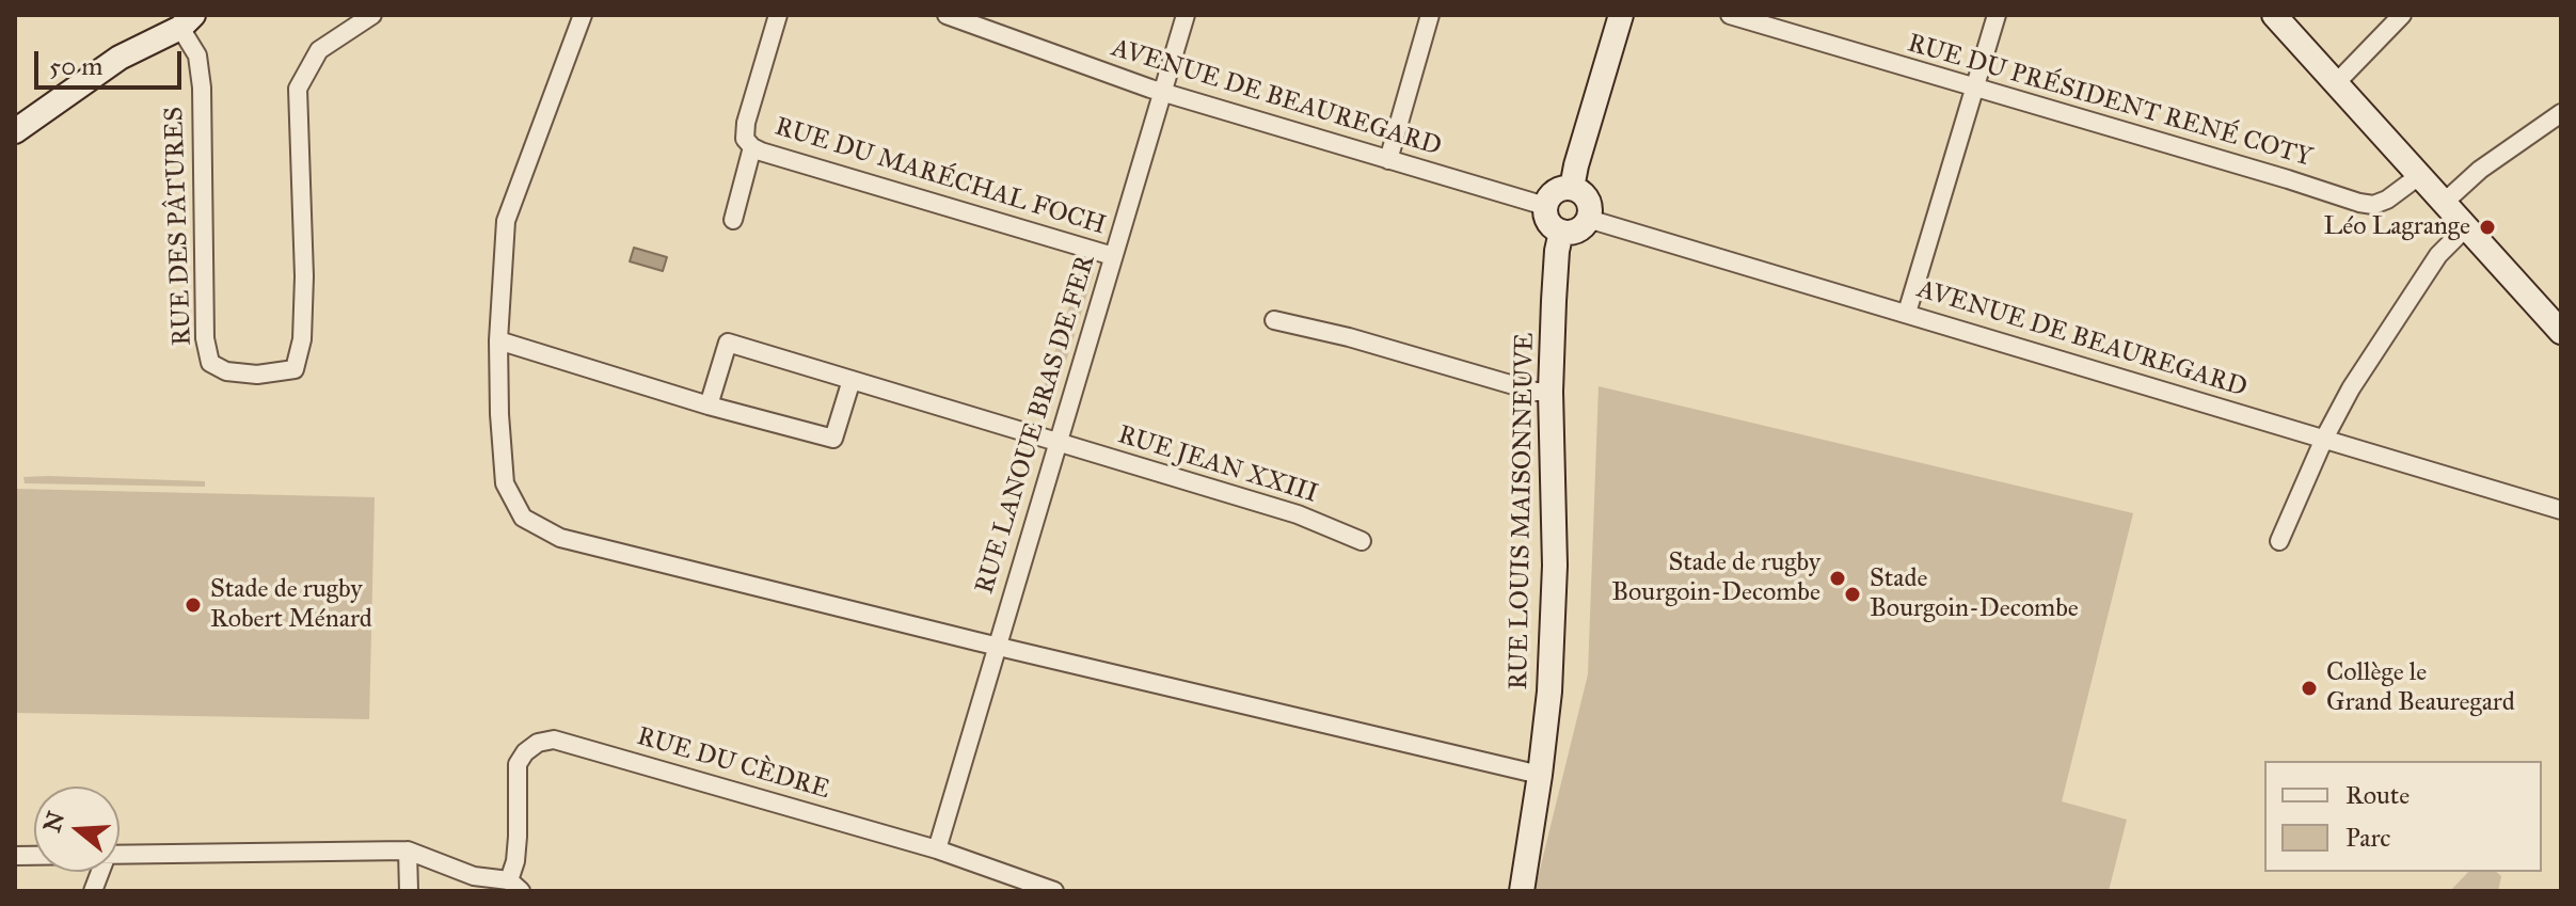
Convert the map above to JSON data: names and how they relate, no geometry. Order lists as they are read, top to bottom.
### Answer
{
  "streets": {
    "street": [
      "AVENUE DE BEAUREGARD",
      "RUE DU PRÉSIDENT RENÉ COTY",
      "RUE DU MARÉCHAL FOCH",
      "RUE DES PÂTURES",
      "RUE LANOUE BRAS DE FER",
      "RUE JEAN XXIII",
      "RUE LOUIS MAISONNEUVE",
      "RUE DU CÈDRE"
    ]
  },
  "crossings": [
    ["AVENUE DE BEAUREGARD", "RUE LANOUE BRAS DE FER"],
    ["AVENUE DE BEAUREGARD", "RUE LOUIS MAISONNEUVE"],
    ["RUE DU MARÉCHAL FOCH", "RUE LANOUE BRAS DE FER"],
    ["RUE LANOUE BRAS DE FER", "RUE JEAN XXIII"],
    ["RUE LANOUE BRAS DE FER", "RUE DU CÈDRE"]
  ],
  "places": [
    "Léo Lagrange",
    "Stade de rugby Bourgoin-Decombe",
    "Stade Bourgoin-Decombe",
    "Stade de rugby Robert Ménard",
    "Collège le Grand Beauregard"
  ],
  "legend": ["Route", "Parc"],
  "scale_bar": "50 m",
  "north": "left"
}
